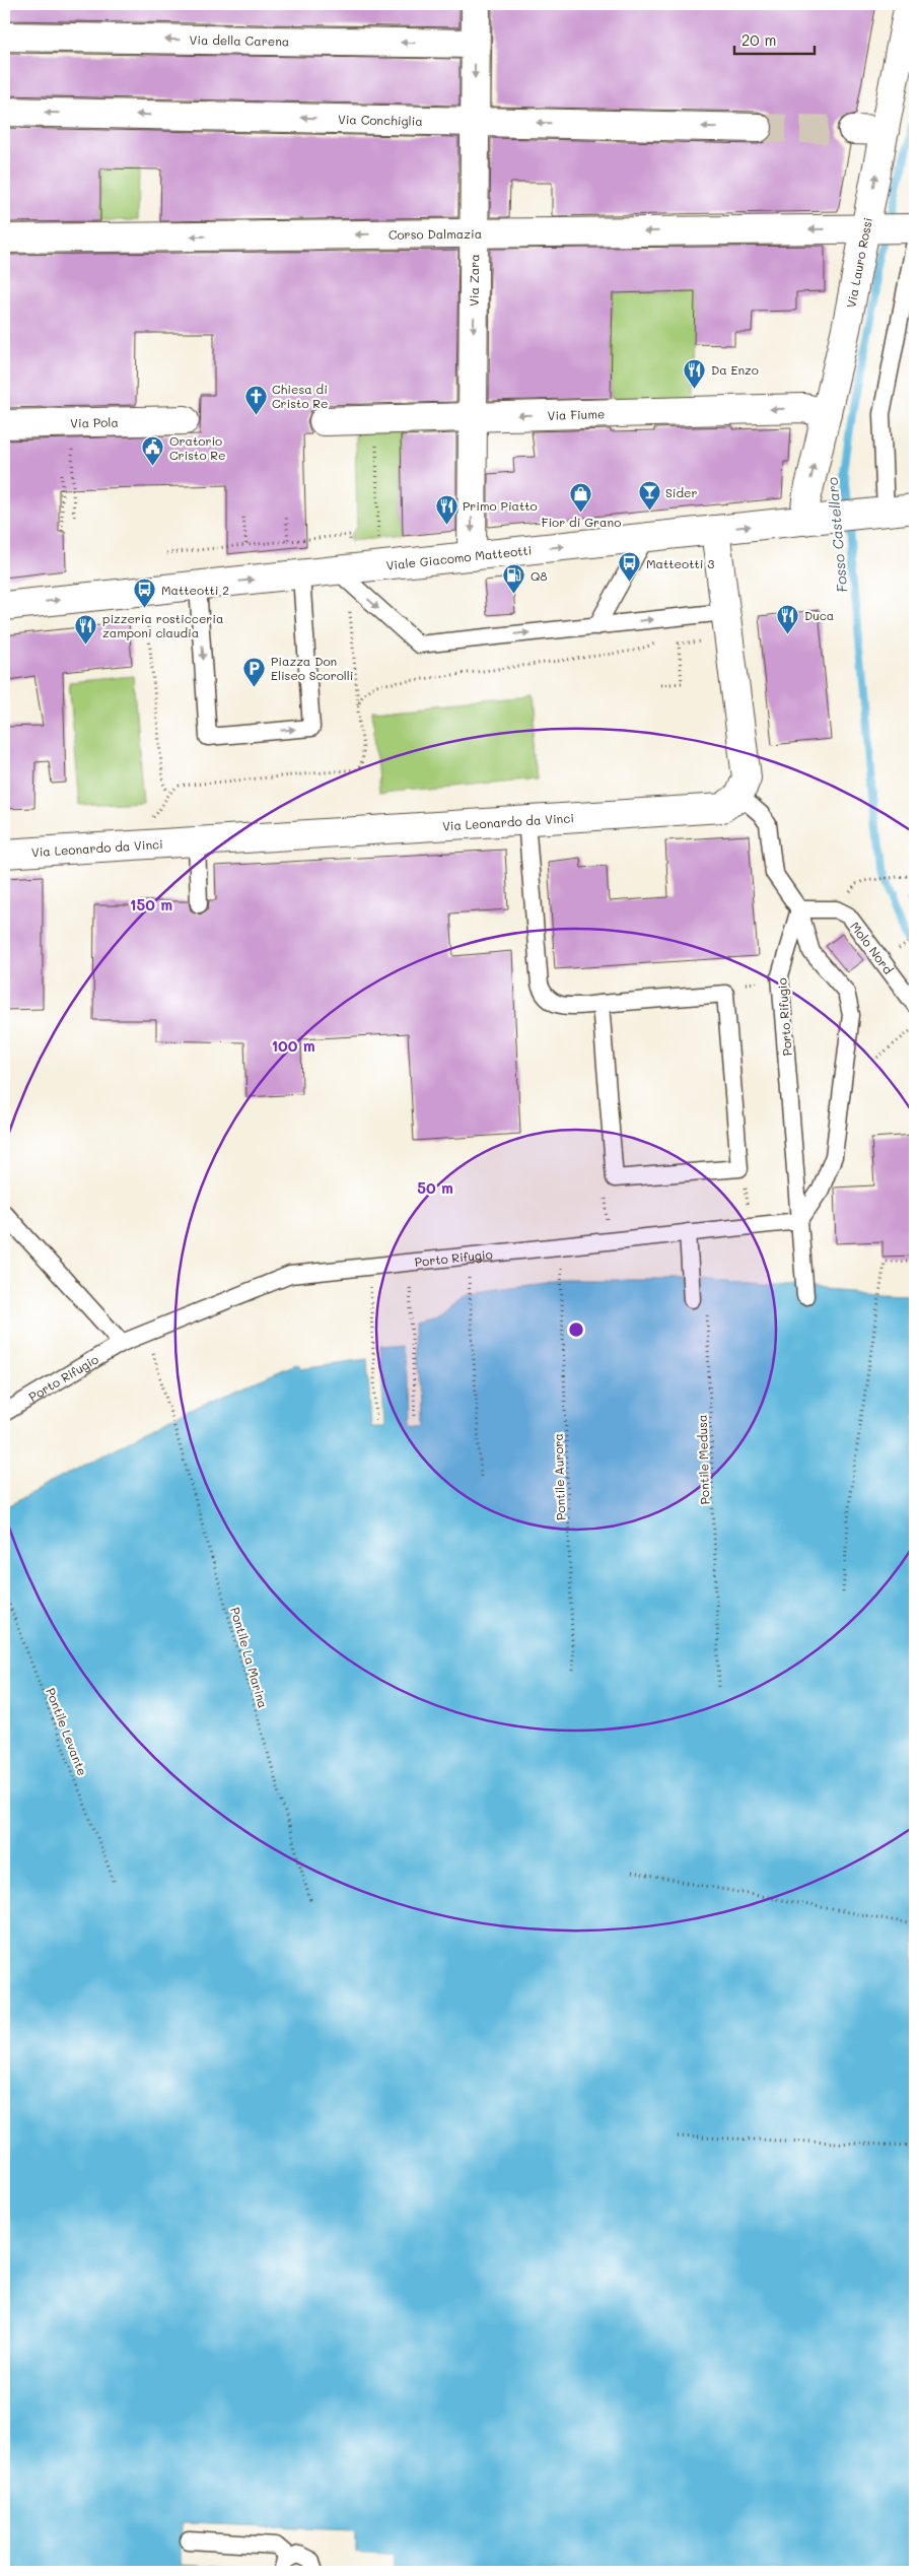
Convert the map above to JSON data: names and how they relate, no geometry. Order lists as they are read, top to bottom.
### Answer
{
  "streets": {
    "street": [
      "Via della Carena",
      "Via Conchiglia",
      "Corso Dalmazia",
      "Via Lauro Rossi",
      "Via Zara",
      "Via Fiume",
      "Via Pola",
      "Viale Giacomo Matteotti",
      "Via Leonardo da Vinci"
    ],
    "lane": ["Molo Nord", "Porto Rifugio"],
    "path": [
      "Pontile Medusa",
      "Pontile Aurora",
      "Pontile La Marina",
      "Pontile Levante"
    ]
  },
  "crossings": [
    ["Via della Carena", "Via Zara"],
    ["Via Conchiglia", "Via Zara"],
    ["Corso Dalmazia", "Via Lauro Rossi"],
    ["Corso Dalmazia", "Via Zara"],
    ["Via Lauro Rossi", "Via Fiume"],
    ["Via Lauro Rossi", "Viale Giacomo Matteotti"],
    ["Via Zara", "Via Fiume"],
    ["Via Zara", "Viale Giacomo Matteotti"],
    ["Molo Nord", "Porto Rifugio"],
    ["Porto Rifugio", "Pontile La Marina"]
  ],
  "one_way": [
    "Via della Carena",
    "Via Conchiglia",
    "Corso Dalmazia",
    "Via Lauro Rossi",
    "Via Zara",
    "Via Fiume",
    "Viale Giacomo Matteotti"
  ],
  "water": ["Fosso Castellaro"],
  "places": {
    "restaurant": [
      "Da Enzo",
      "Primo Piatto",
      "Duca",
      "pizzeria rosticceria zamponi claudia"
    ],
    "church": ["Chiesa di Cristo Re"],
    "public building": ["Oratorio Cristo Re"],
    "bar": ["Sider"],
    "shop": ["Fior di Grano"],
    "bus stop": ["Matteotti 3", "Matteotti 2"],
    "fuel station": ["Q8"],
    "parking": ["Piazza Don Eliseo Scorolli"]
  },
  "scale_bar": "20 m",
  "rings": ["150 m", "100 m", "50 m"]
}
